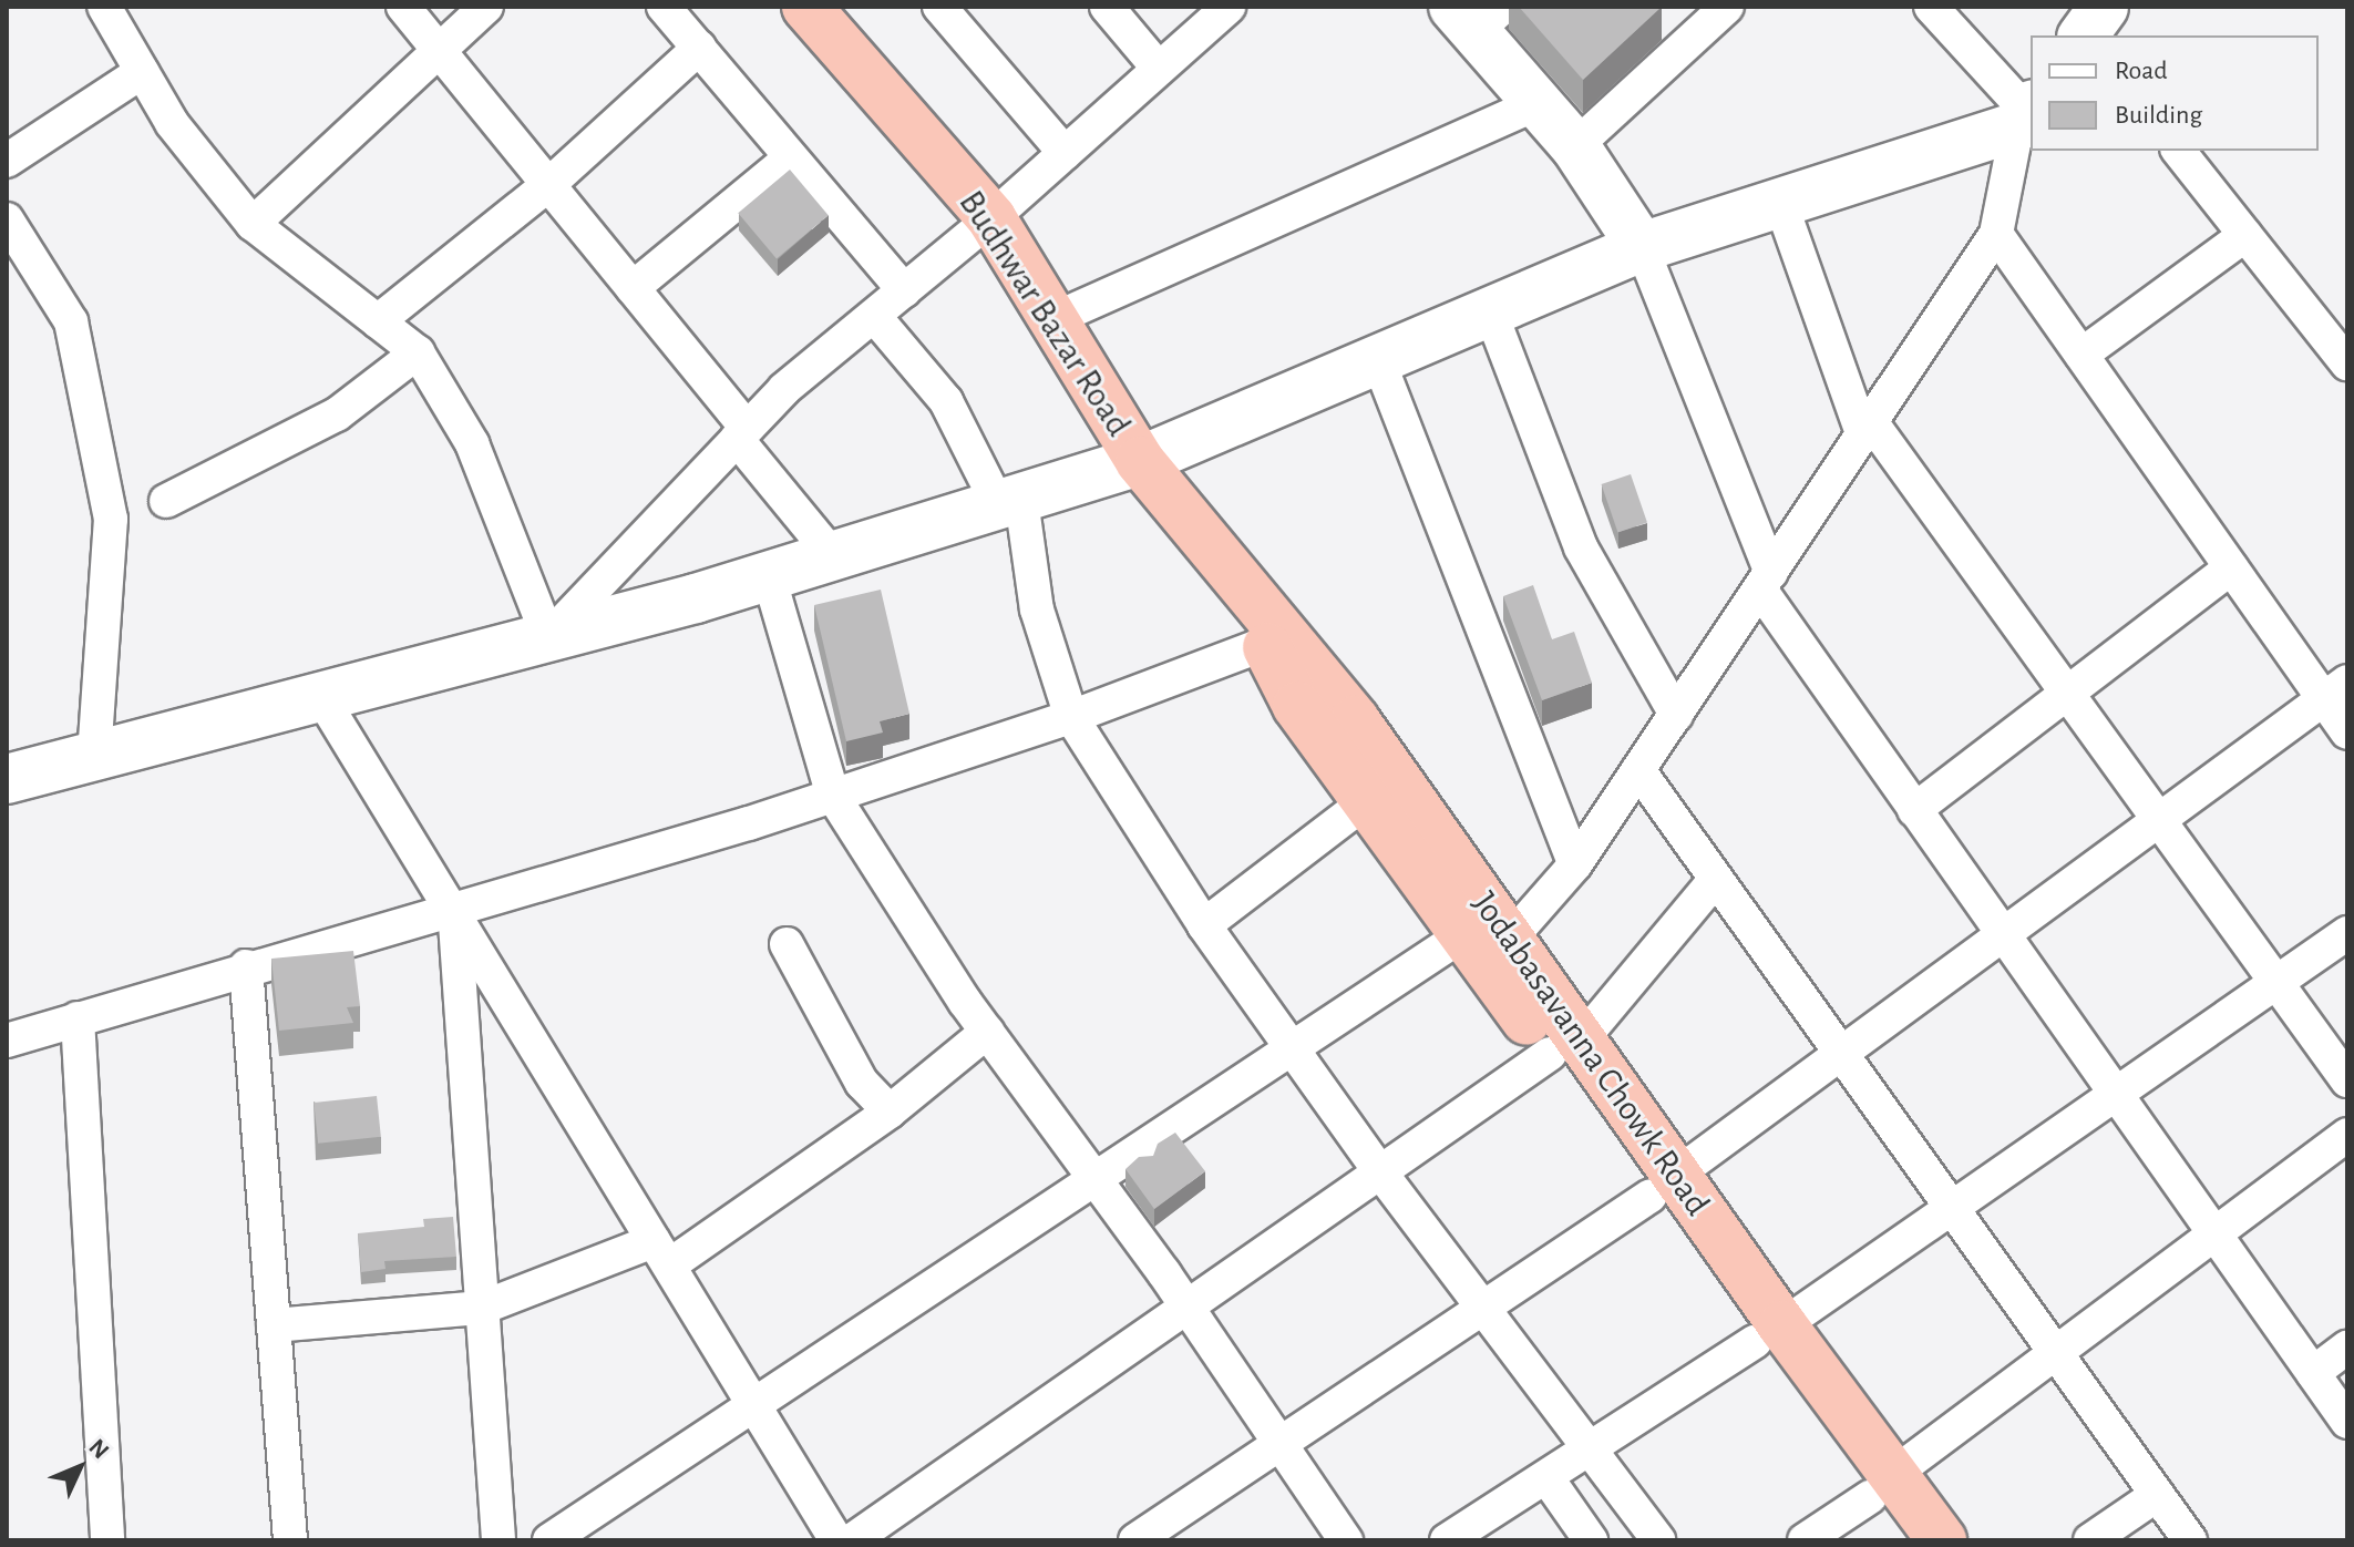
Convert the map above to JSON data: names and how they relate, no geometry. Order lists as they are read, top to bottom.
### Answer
{
  "streets": {
    "highway": ["Budhwar Bazar Road", "Jodabasavanna Chowk Road"]
  },
  "crossings": [
    ["Budhwar Bazar Road", "Jodabasavanna Chowk Road"]
  ],
  "legend": ["Road", "Building"],
  "north": "top right"
}
